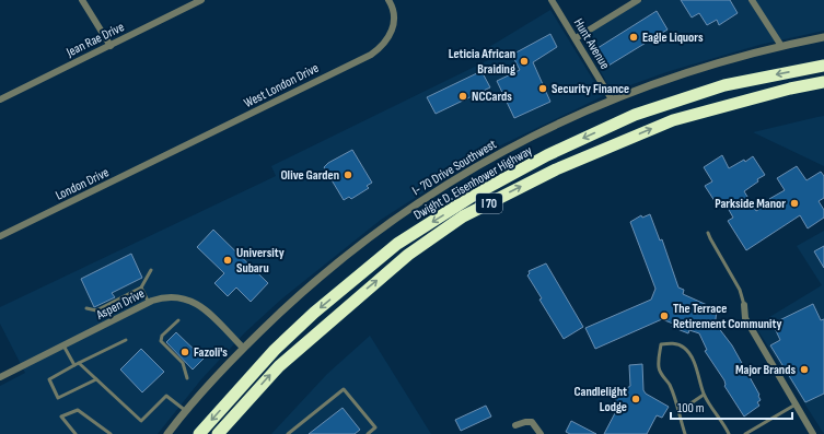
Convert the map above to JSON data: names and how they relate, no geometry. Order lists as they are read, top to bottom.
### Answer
{
  "streets": {
    "highway": ["Dwight D. Eisenhower Highway", "I 70"],
    "street": [
      "Jean Rae Drive",
      "Hunt Avenue",
      "West London Drive",
      "I- 70 Drive Southwest",
      "London Drive",
      "Aspen Drive"
    ]
  },
  "crossings": [
    ["Hunt Avenue", "I- 70 Drive Southwest"],
    ["West London Drive", "London Drive"],
    ["I- 70 Drive Southwest", "Aspen Drive"]
  ],
  "places": [
    "Eagle Liquors",
    "Leticia African Braiding",
    "Security Finance",
    "NCCards",
    "Olive Garden",
    "Parkside Manor",
    "University Subaru",
    "The Terrace Retirement Community",
    "Fazoli's",
    "Major Brands",
    "Candlelight Lodge"
  ],
  "scale_bar": "100 m"
}
